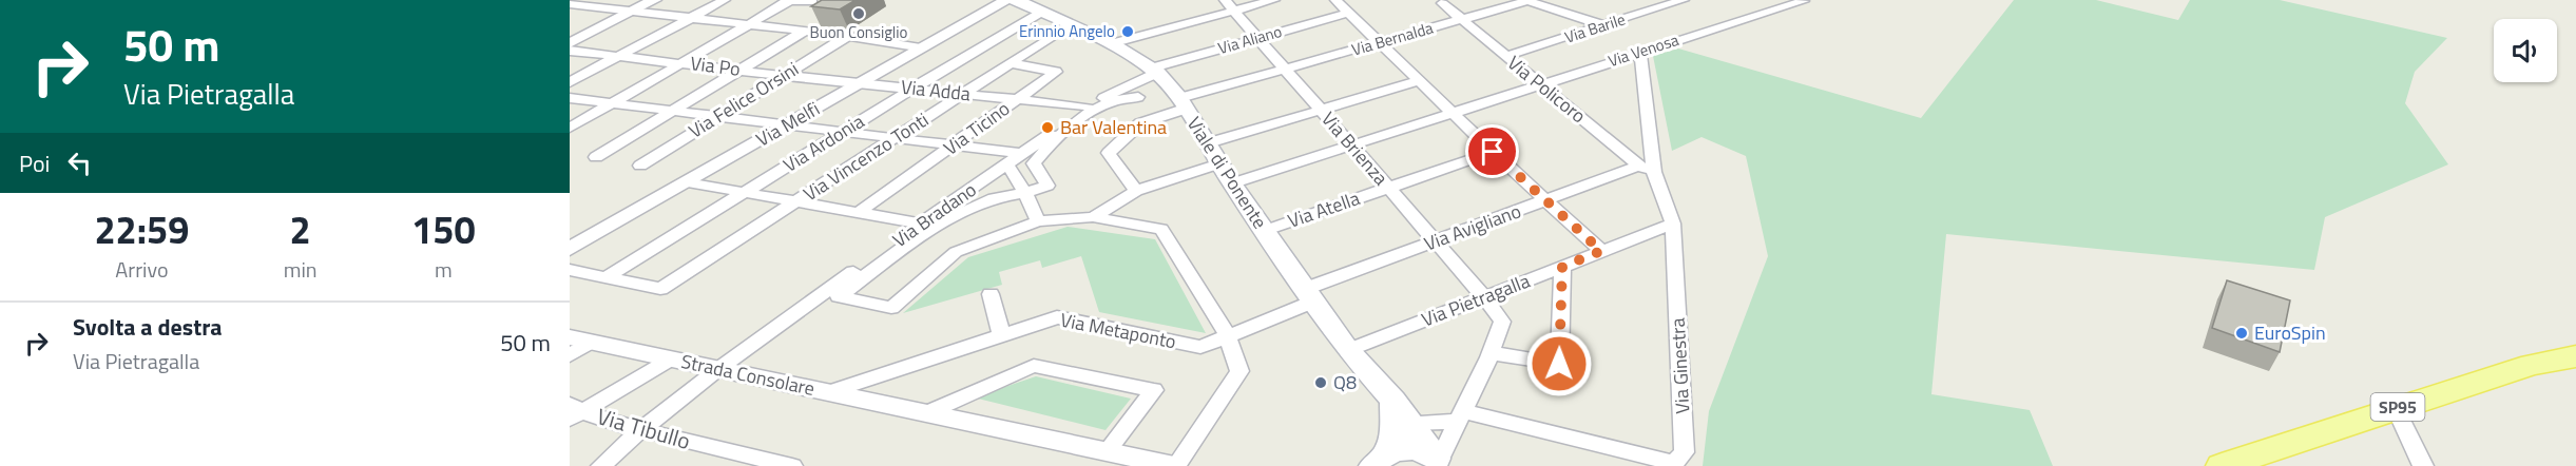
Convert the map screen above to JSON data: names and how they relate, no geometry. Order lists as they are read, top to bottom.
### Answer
{
  "streets": {
    "main road": ["Viale di Ponente", "SP95"],
    "street": [
      "Via Barile",
      "Via Bernalda",
      "Via Aliano",
      "Via Venosa",
      "Via Po",
      "Via Policoro",
      "Via Adda",
      "Via Felice Orsini",
      "Via Melfi",
      "Via Ticino",
      "Via Ardonia",
      "Via Brienza",
      "Via Vincenzo Tonti",
      "Via Atella",
      "Via Bradano",
      "Via Avigliano",
      "Via Pietragalla",
      "Via Metaponto",
      "Via Ginestra",
      "Strada Consolare",
      "Via Tibullo"
    ]
  },
  "crossings": [
    ["Via Barile", "Via Bernalda"],
    ["Via Barile", "Via Policoro"],
    ["Via Bernalda", "Via Policoro"],
    ["Via Bernalda", "Via Brienza"],
    ["Via Bernalda", "Viale di Ponente"],
    ["Via Aliano", "Via Brienza"],
    ["Via Aliano", "Viale di Ponente"],
    ["Via Aliano", "Via Bradano"],
    ["Via Venosa", "Via Policoro"],
    ["Via Venosa", "Via Brienza"],
    ["Via Venosa", "Via Ginestra"],
    ["Via Po", "Via Adda"],
    ["Via Po", "Via Felice Orsini"],
    ["Via Po", "Via Melfi"],
    ["Via Policoro", "Via Avigliano"],
    ["Via Policoro", "Via Ginestra"],
    ["Via Adda", "Via Melfi"],
    ["Via Adda", "Via Ticino"],
    ["Via Adda", "Via Ardonia"],
    ["Via Adda", "Via Vincenzo Tonti"],
    ["Via Adda", "Via Bradano"],
    ["Via Ticino", "Via Vincenzo Tonti"],
    ["Via Ardonia", "Via Vincenzo Tonti"],
    ["Via Ardonia", "Viale di Ponente"],
    ["Via Brienza", "Via Atella"],
    ["Via Brienza", "Via Avigliano"],
    ["Via Brienza", "Via Pietragalla"],
    ["Via Vincenzo Tonti", "Viale di Ponente"],
    ["Viale di Ponente", "Via Atella"],
    ["Viale di Ponente", "Via Bradano"],
    ["Viale di Ponente", "Via Avigliano"],
    ["Viale di Ponente", "Via Pietragalla"],
    ["Via Bradano", "Strada Consolare"],
    ["Via Bradano", "Via Tibullo"],
    ["Via Avigliano", "Via Metaponto"],
    ["Via Avigliano", "Via Ginestra"],
    ["Via Pietragalla", "Via Ginestra"],
    ["Via Metaponto", "Strada Consolare"]
  ],
  "places": [
    "Buon Consiglio",
    "Erinnio Angelo",
    "Bar Valentina",
    "EuroSpin",
    "Q8"
  ],
  "page": {
    "turn": ["50 m", "Via Pietragalla"],
    "then": "Poi",
    "eta": [
      "22:59",
      "Arrivo",
      "2",
      "min",
      "150",
      "m"
    ],
    "list": [
      {
        "name": "Svolta a destra",
        "note": "Via Pietragalla",
        "value": "50 m"
      }
    ]
  }
}
